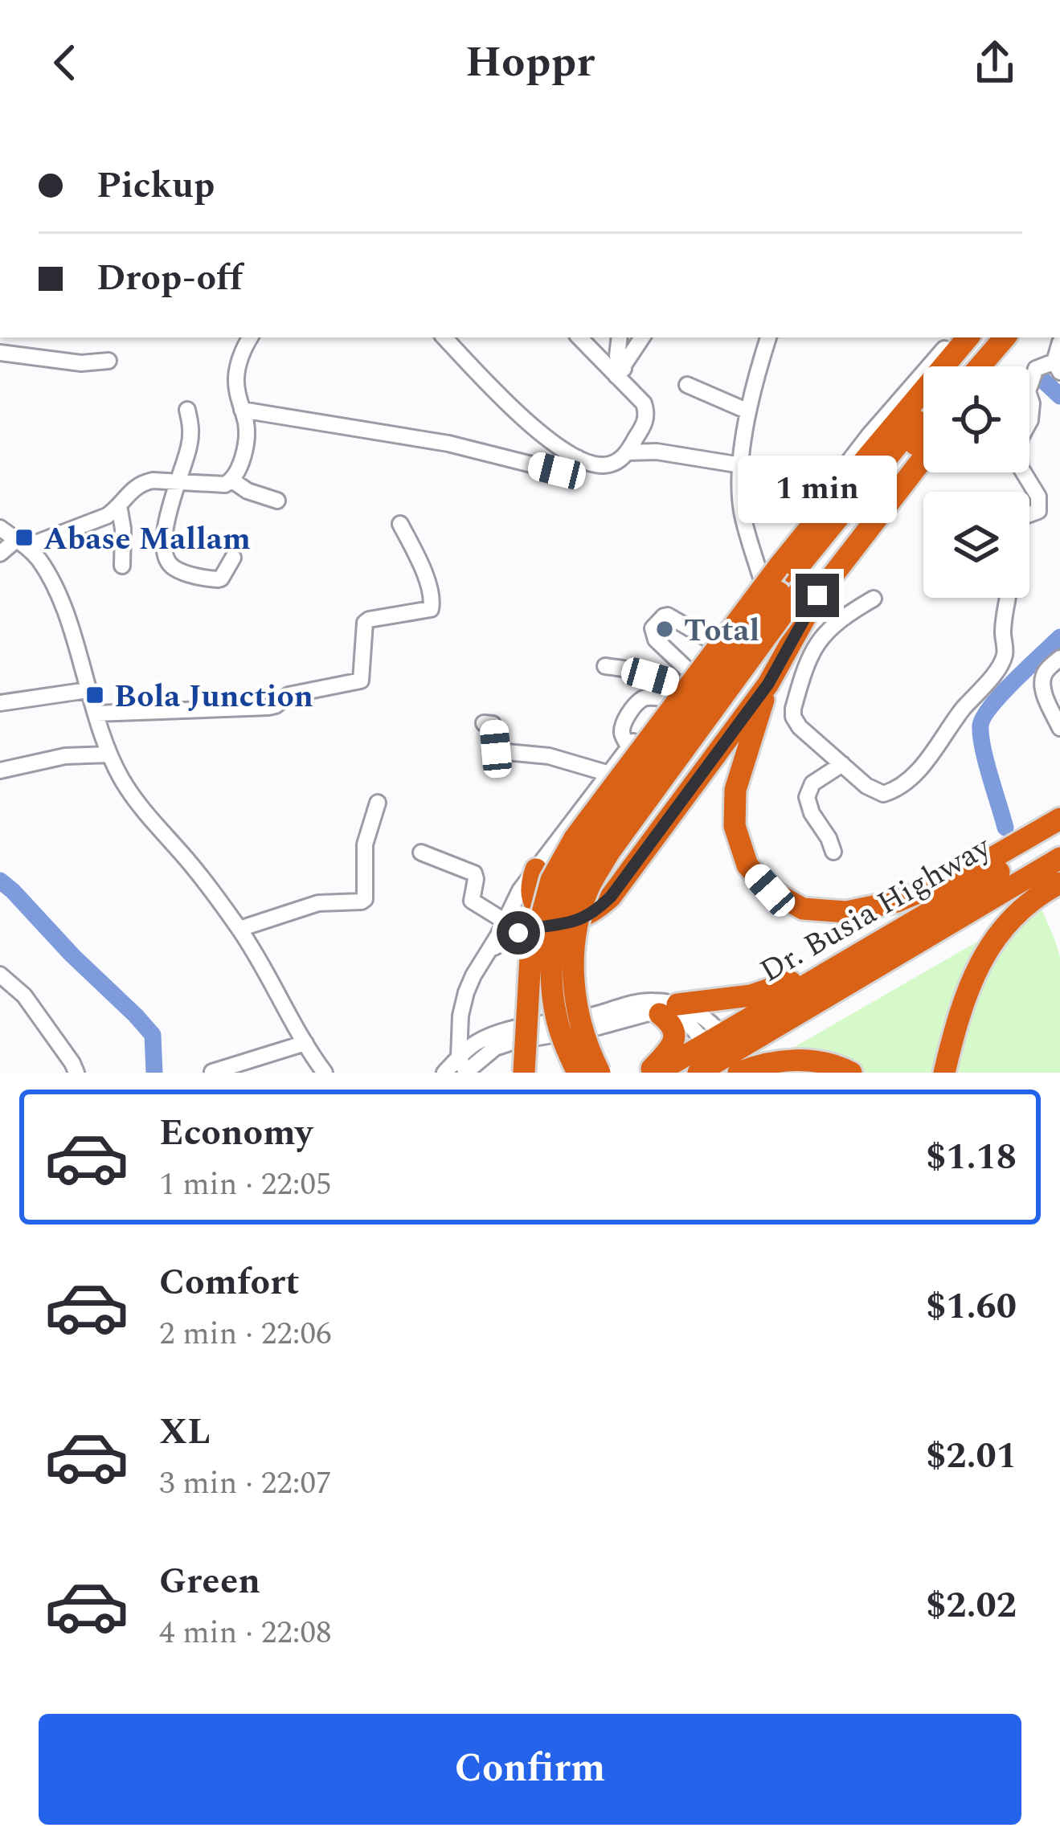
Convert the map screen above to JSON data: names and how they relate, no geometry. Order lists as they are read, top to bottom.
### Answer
{
  "streets": {
    "highway": ["Dr. Busia Highway"]
  },
  "places": {
    "transit": ["Abase Mallam", "Bola Junction"],
    "other": ["Total"]
  },
  "page": {
    "header": "Hoppr",
    "banner": ["Pickup", "Drop-off"],
    "bubble": "1 min",
    "list": [
      {
        "name": "Economy",
        "note": "1 min · 22:05",
        "value": "$1.18"
      },
      {
        "name": "Comfort",
        "note": "2 min · 22:06",
        "value": "$1.60"
      },
      {
        "name": "XL",
        "note": "3 min · 22:07",
        "value": "$2.01"
      },
      {
        "name": "Green",
        "note": "4 min · 22:08",
        "value": "$2.02"
      }
    ],
    "buttons": "Confirm"
  }
}
